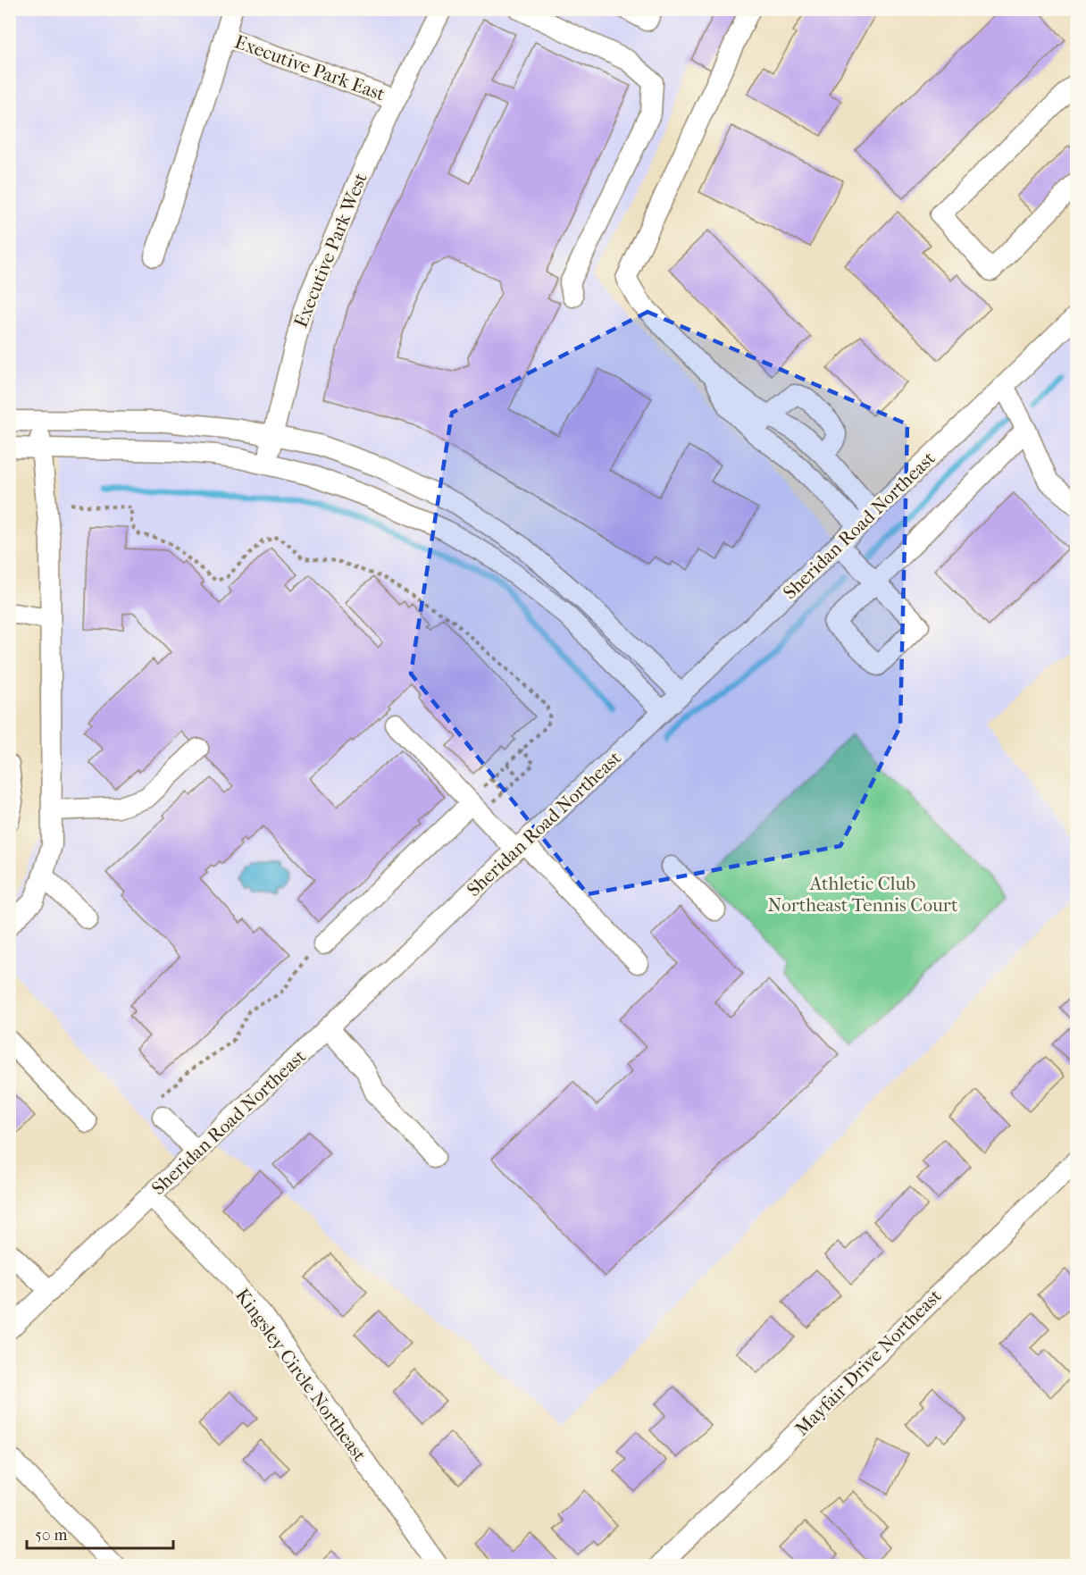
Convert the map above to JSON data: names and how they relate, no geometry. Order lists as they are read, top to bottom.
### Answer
{
  "streets": {
    "street": [
      "Executive Park East",
      "Executive Park West",
      "Sheridan Road Northeast",
      "Mayfair Drive Northeast",
      "Kingsley Circle Northeast"
    ]
  },
  "crossings": [
    ["Executive Park East", "Executive Park West"],
    ["Sheridan Road Northeast", "Kingsley Circle Northeast"]
  ],
  "parks": ["Athletic Club Northeast Tennis Court"],
  "scale_bar": "50 m"
}
